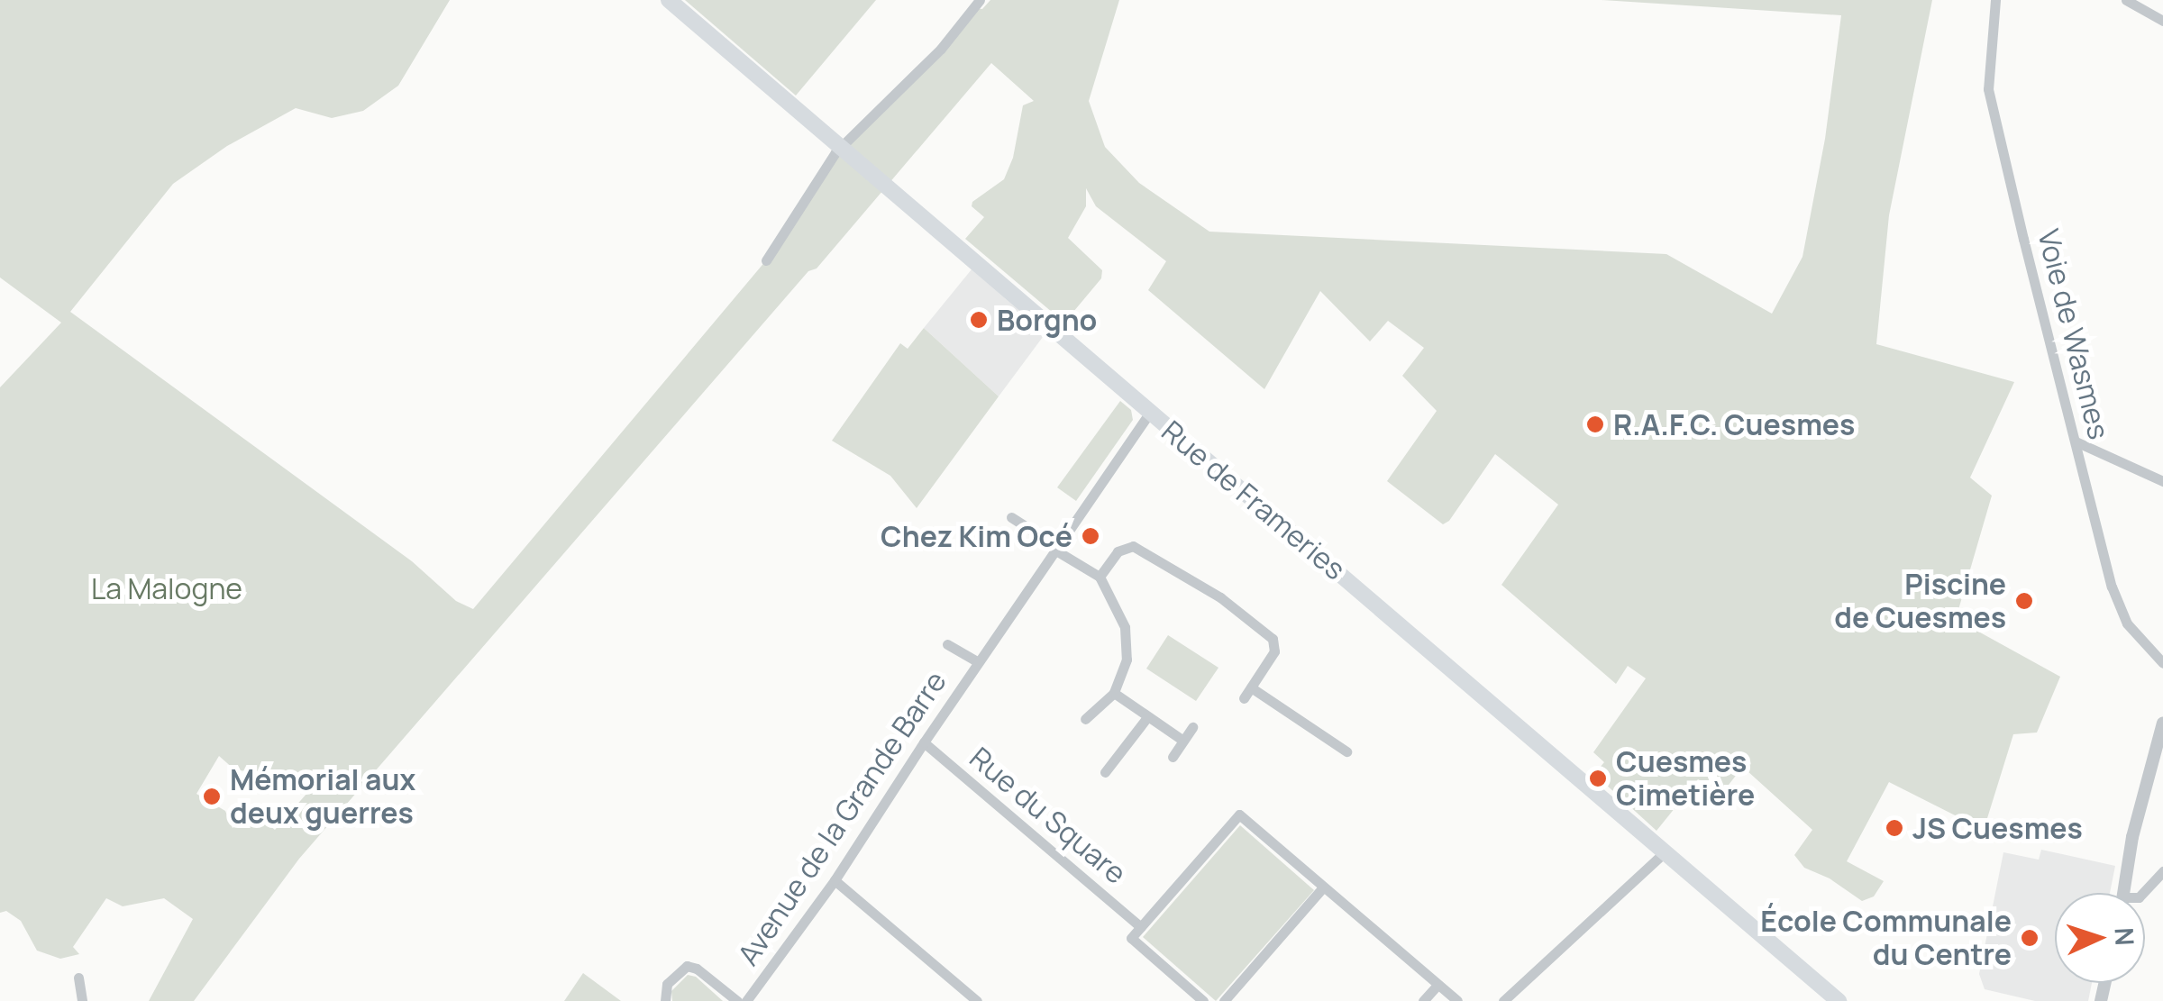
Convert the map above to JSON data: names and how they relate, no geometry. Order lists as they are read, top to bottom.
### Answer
{
  "streets": {
    "main road": ["Rue de Frameries"],
    "street": ["Voie de Wasmes", "Rue du Square", "Avenue de la Grande Barre"]
  },
  "crossings": [
    ["Rue de Frameries", "Avenue de la Grande Barre"],
    ["Rue du Square", "Avenue de la Grande Barre"]
  ],
  "parks": ["La Malogne"],
  "places": [
    "Borgno",
    "R.A.F.C. Cuesmes",
    "Chez Kim Océ",
    "Piscine de Cuesmes",
    "Cuesmes Cimetière",
    "Mémorial aux deux guerres",
    "JS Cuesmes",
    "École Communale du Centre"
  ],
  "north": "right"
}
